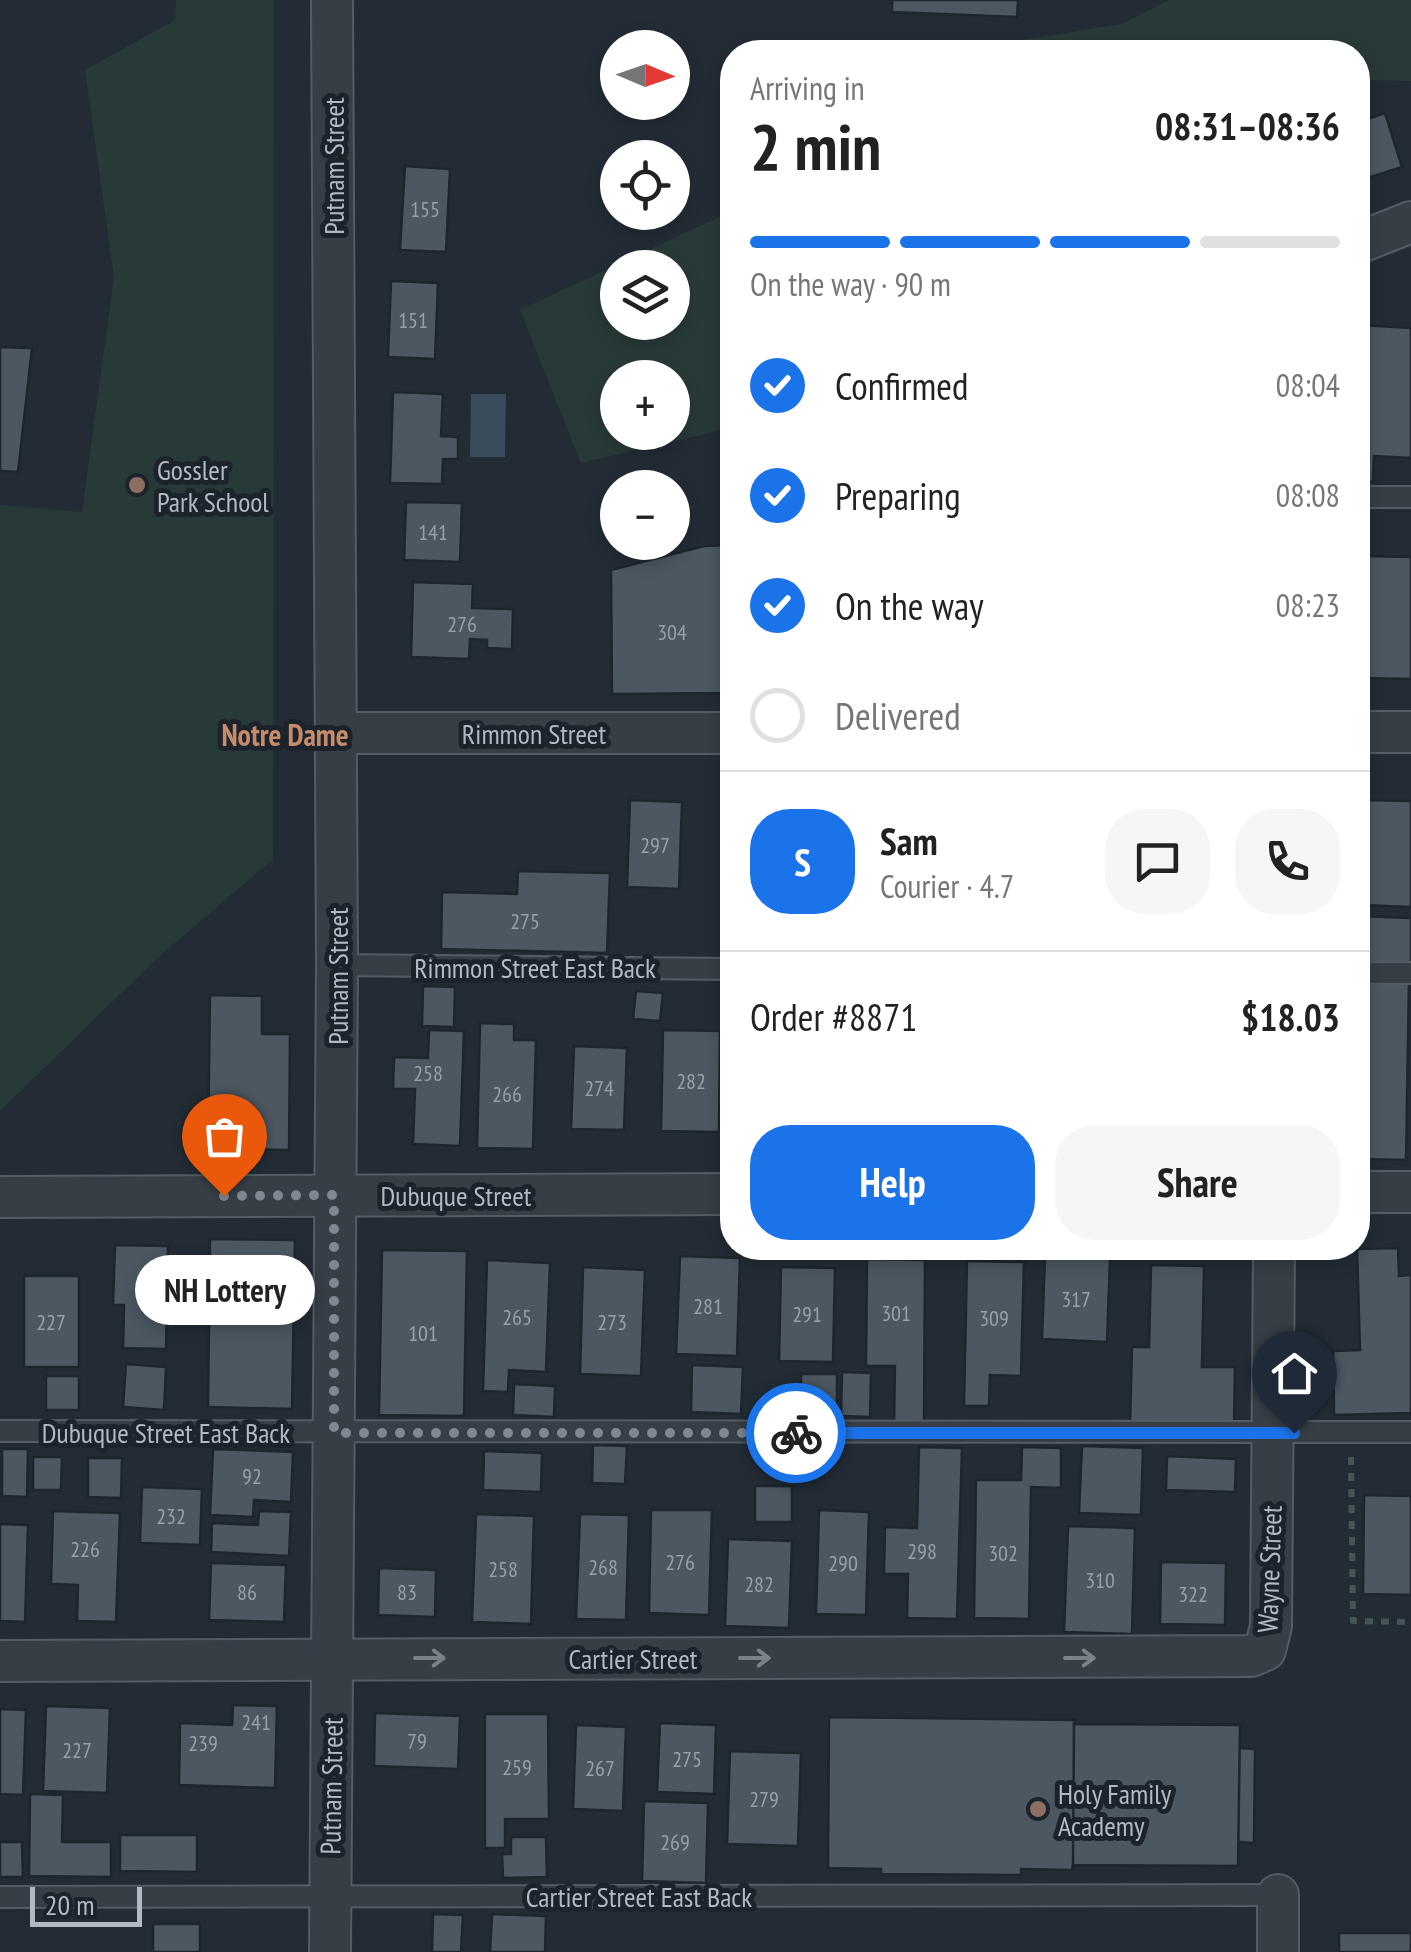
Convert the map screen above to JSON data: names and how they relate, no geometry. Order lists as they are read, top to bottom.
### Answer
{
  "streets": {
    "street": [
      "Putnam Street",
      "Rimmon Street",
      "Dubuque Street",
      "Wayne Street",
      "Cartier Street"
    ],
    "lane": ["Rimmon Street East Back", "Dubuque Street East Back", "Cartier Street East Back"]
  },
  "crossings": [
    ["Putnam Street", "Rimmon Street"],
    ["Putnam Street", "Rimmon Street East Back"],
    ["Putnam Street", "Dubuque Street"],
    ["Putnam Street", "Dubuque Street East Back"],
    ["Putnam Street", "Cartier Street"],
    ["Putnam Street", "Cartier Street East Back"],
    ["Dubuque Street East Back", "Wayne Street"],
    ["Wayne Street", "Cartier Street"]
  ],
  "one_way": ["Cartier Street"],
  "districts": ["Notre Dame"],
  "places": ["Gossler Park School", "NH Lottery", "Holy Family Academy"],
  "house_numbers": [
    "155",
    "151",
    "141",
    "276",
    "304",
    "297",
    "275",
    "258",
    "282",
    "274",
    "266",
    "317",
    "281",
    "301",
    "291",
    "265",
    "309",
    "227",
    "273",
    "101",
    "92",
    "232",
    "226",
    "298",
    "302",
    "276",
    "290",
    "268",
    "258",
    "310",
    "282",
    "86",
    "83",
    "322",
    "241",
    "79",
    "239",
    "227",
    "275",
    "259",
    "267",
    "279",
    "269"
  ],
  "scale_bar": "20 m",
  "north": "right",
  "page": {
    "map_buttons": ["+", "−"],
    "heading": ["2 min", "Arriving in", "08:31–08:36"],
    "panel": [
      "Sam",
      "Courier · 4.7",
      "Order #8871",
      "$18.03"
    ],
    "bar": "On the way · 90 m",
    "list": [
      ["Confirmed", "08:04"],
      ["Preparing", "08:08"],
      ["On the way", "08:23"],
      "Delivered"
    ],
    "round": "S",
    "buttons": ["Help", "Share"],
    "bubble": "NH Lottery",
    "scale": "20 m"
  }
}
